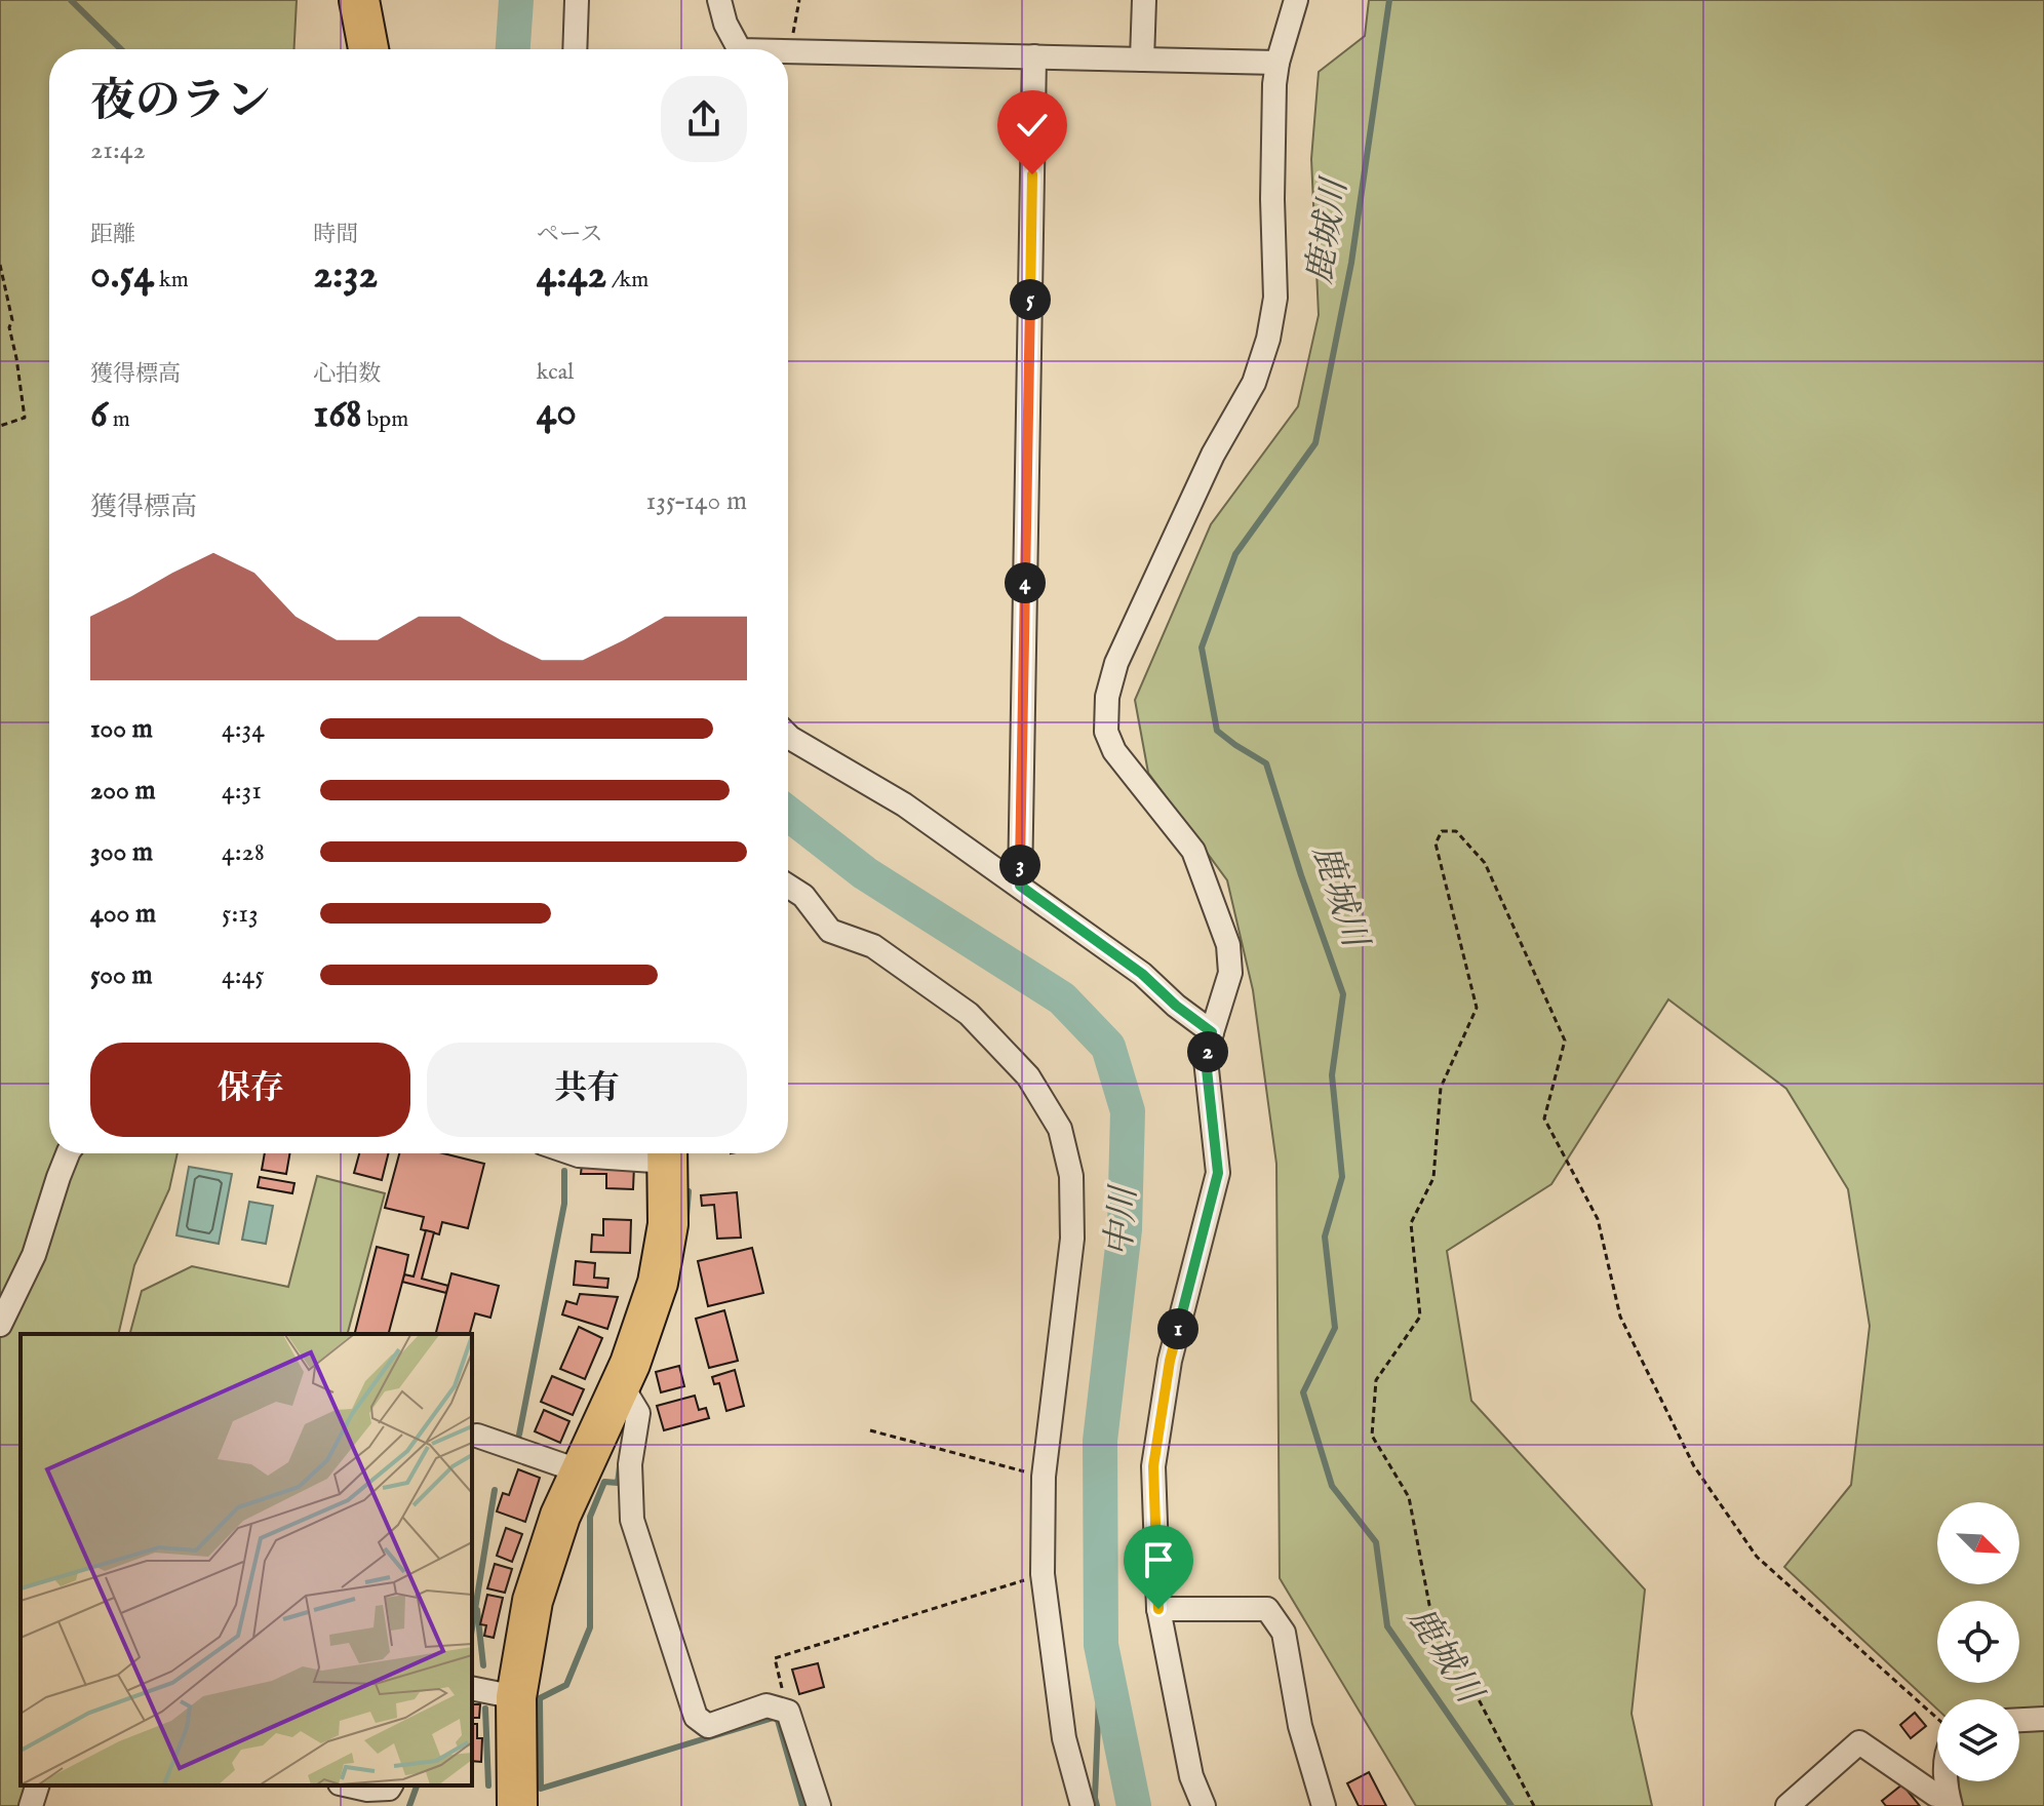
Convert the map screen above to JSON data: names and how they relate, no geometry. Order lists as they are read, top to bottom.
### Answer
{
  "water": ["鹿城川", "中川"],
  "north": "bottom right",
  "page": {
    "heading": ["夜のラン", "21:42"],
    "stats": [
      ["距離", "0.54 km"],
      ["時間", "2:32"],
      ["ペース", "4:42 /km"],
      ["獲得標高", "6 m"],
      ["心拍数", "168 bpm"],
      ["kcal", "40"]
    ],
    "pins": [
      "5",
      "4",
      "3",
      "2",
      "1"
    ],
    "chart": ["獲得標高", "135–140 m"],
    "list": [
      {
        "name": "100 m",
        "note": "4:34"
      },
      {
        "name": "200 m",
        "note": "4:31"
      },
      {
        "name": "300 m",
        "note": "4:28"
      },
      {
        "name": "400 m",
        "note": "5:13"
      },
      {
        "name": "500 m",
        "note": "4:45"
      }
    ],
    "buttons": ["保存", "共有"]
  }
}
